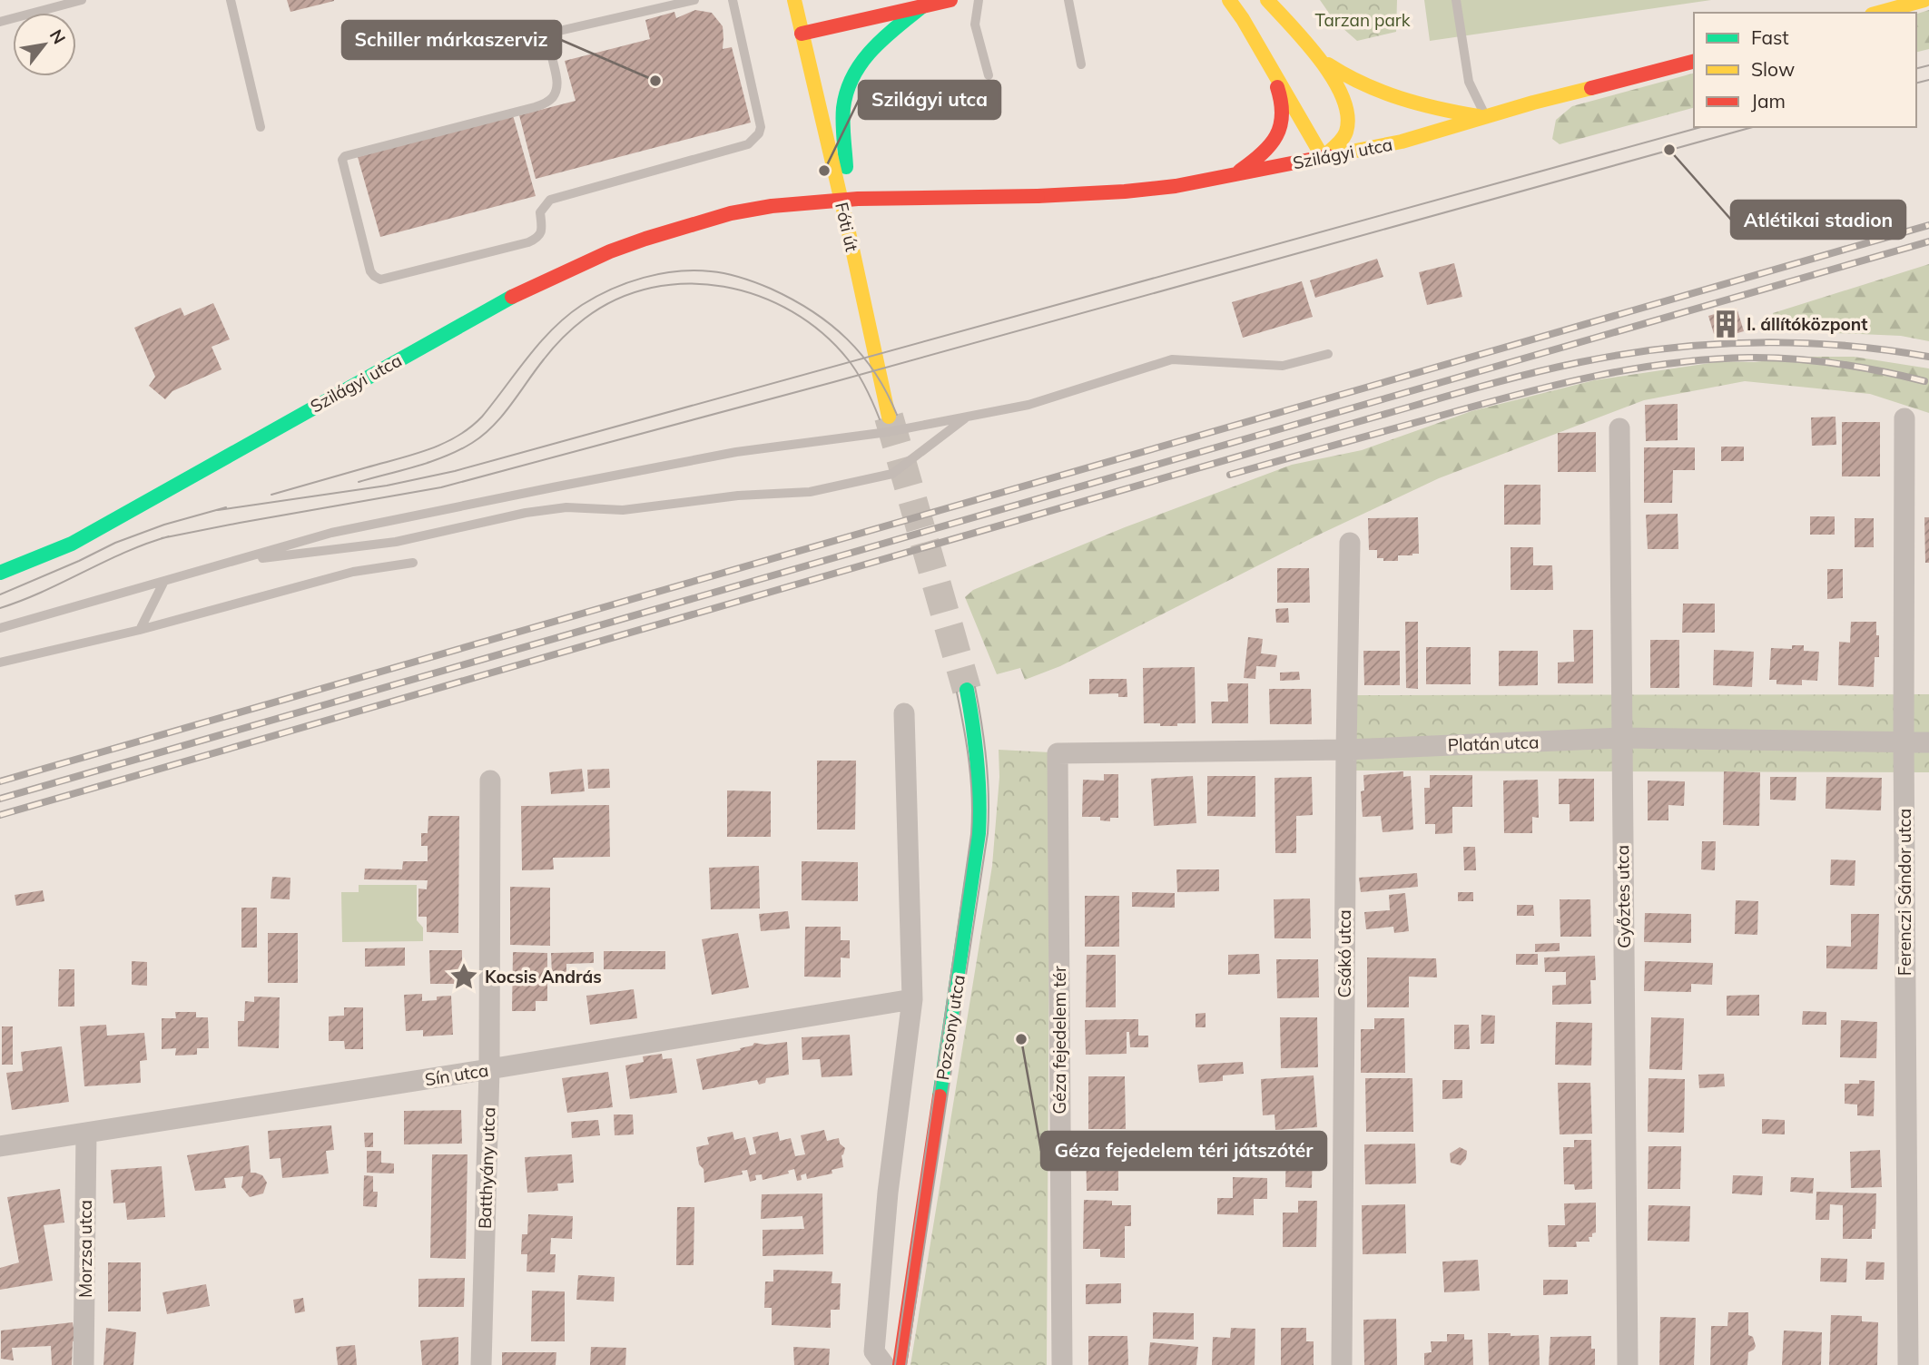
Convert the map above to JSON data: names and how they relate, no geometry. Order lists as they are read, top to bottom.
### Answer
{
  "streets": {
    "street": [
      "Szilágyi utca",
      "Fóti út",
      "Platán utca",
      "Ferenczi Sándor utca",
      "Győztes utca",
      "Csákó utca",
      "Pozsony utca",
      "Géza fejedelem tér",
      "Sín utca",
      "Batthyány utca",
      "Morzsa utca"
    ]
  },
  "crossings": [
    ["Platán utca", "Ferenczi Sándor utca"],
    ["Platán utca", "Győztes utca"],
    ["Platán utca", "Csákó utca"],
    ["Platán utca", "Géza fejedelem tér"],
    ["Sín utca", "Batthyány utca"],
    ["Sín utca", "Morzsa utca"]
  ],
  "parks": ["Tarzan park"],
  "places": {
    "other": [
      "Schiller márkaszerviz",
      "Atlétikai stadion",
      "Szilágyi utca",
      "Géza fejedelem téri játszótér"
    ],
    "building": ["I. állítóközpont"],
    "place": ["Kocsis András"]
  },
  "legend": ["Fast", "Slow", "Jam"],
  "north": "top right"
}
